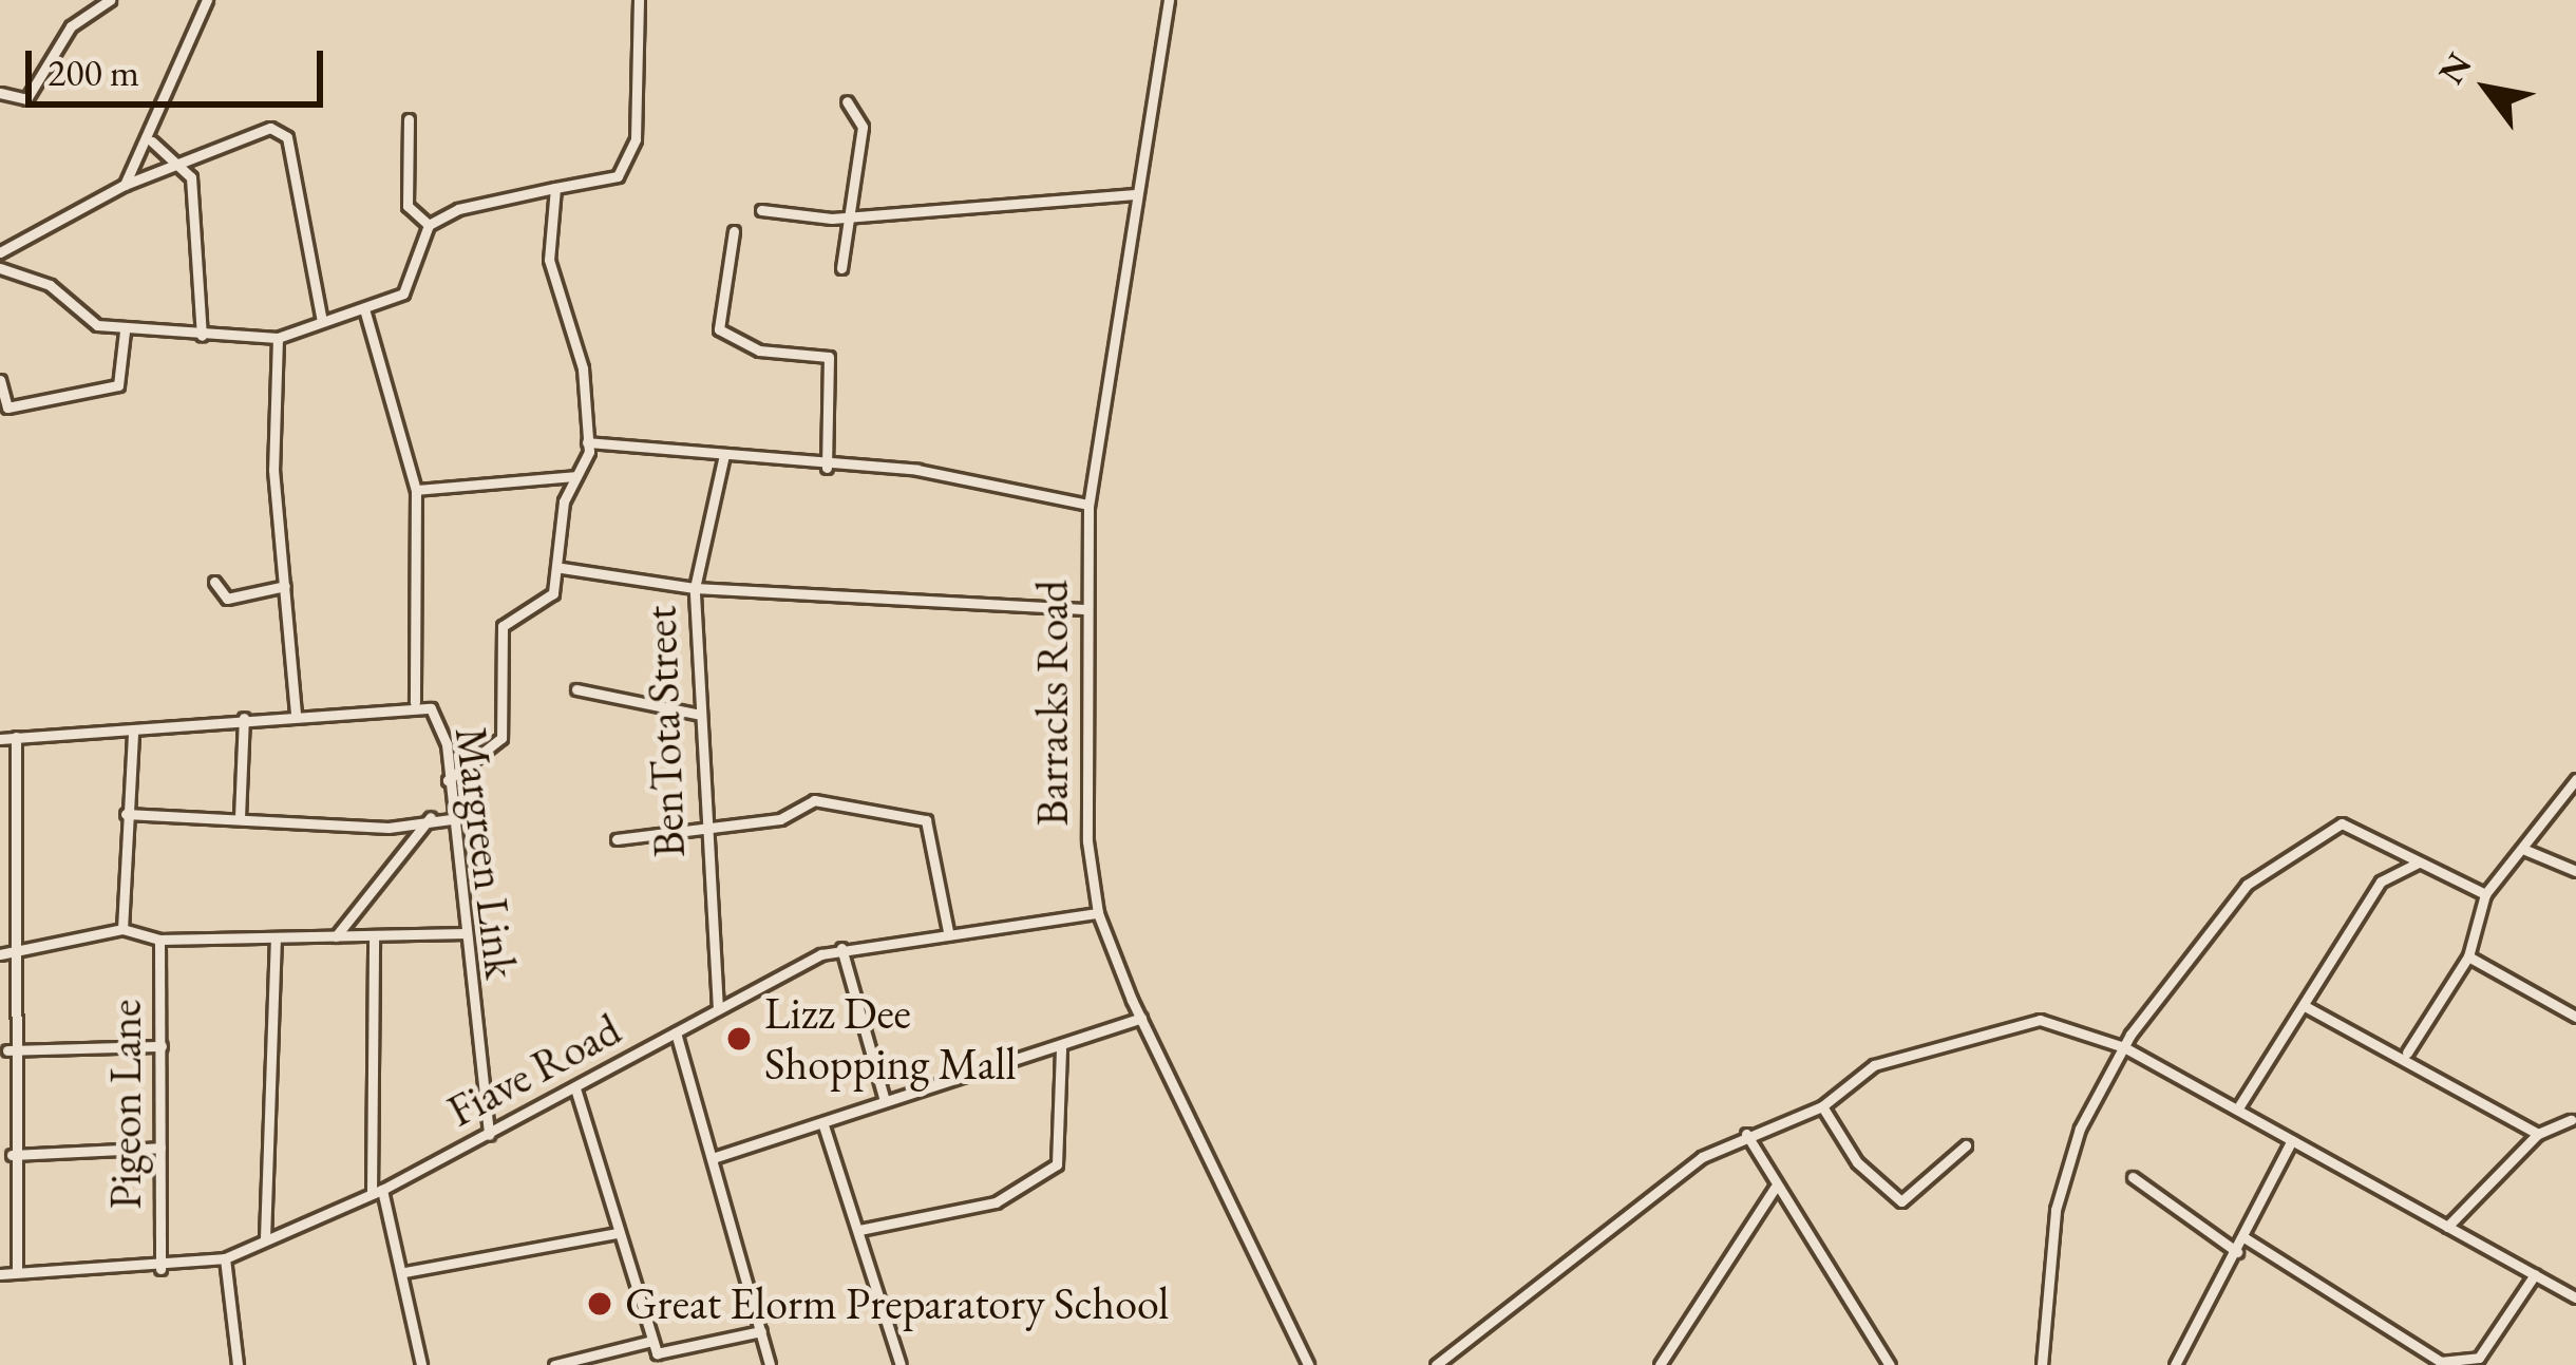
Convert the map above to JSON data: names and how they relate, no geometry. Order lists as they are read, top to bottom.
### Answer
{
  "streets": {
    "street": [
      "Barracks Road",
      "BenTota Street",
      "Margreen Link",
      "Fiave Road",
      "Pigeon Lane"
    ]
  },
  "crossings": [
    ["Barracks Road", "Fiave Road"],
    ["BenTota Street", "Fiave Road"],
    ["Margreen Link", "Fiave Road"],
    ["Fiave Road", "Pigeon Lane"]
  ],
  "places": ["Lizz Dee Shopping Mall", "Great Elorm Preparatory School"],
  "scale_bar": "200 m",
  "north": "top left"
}
